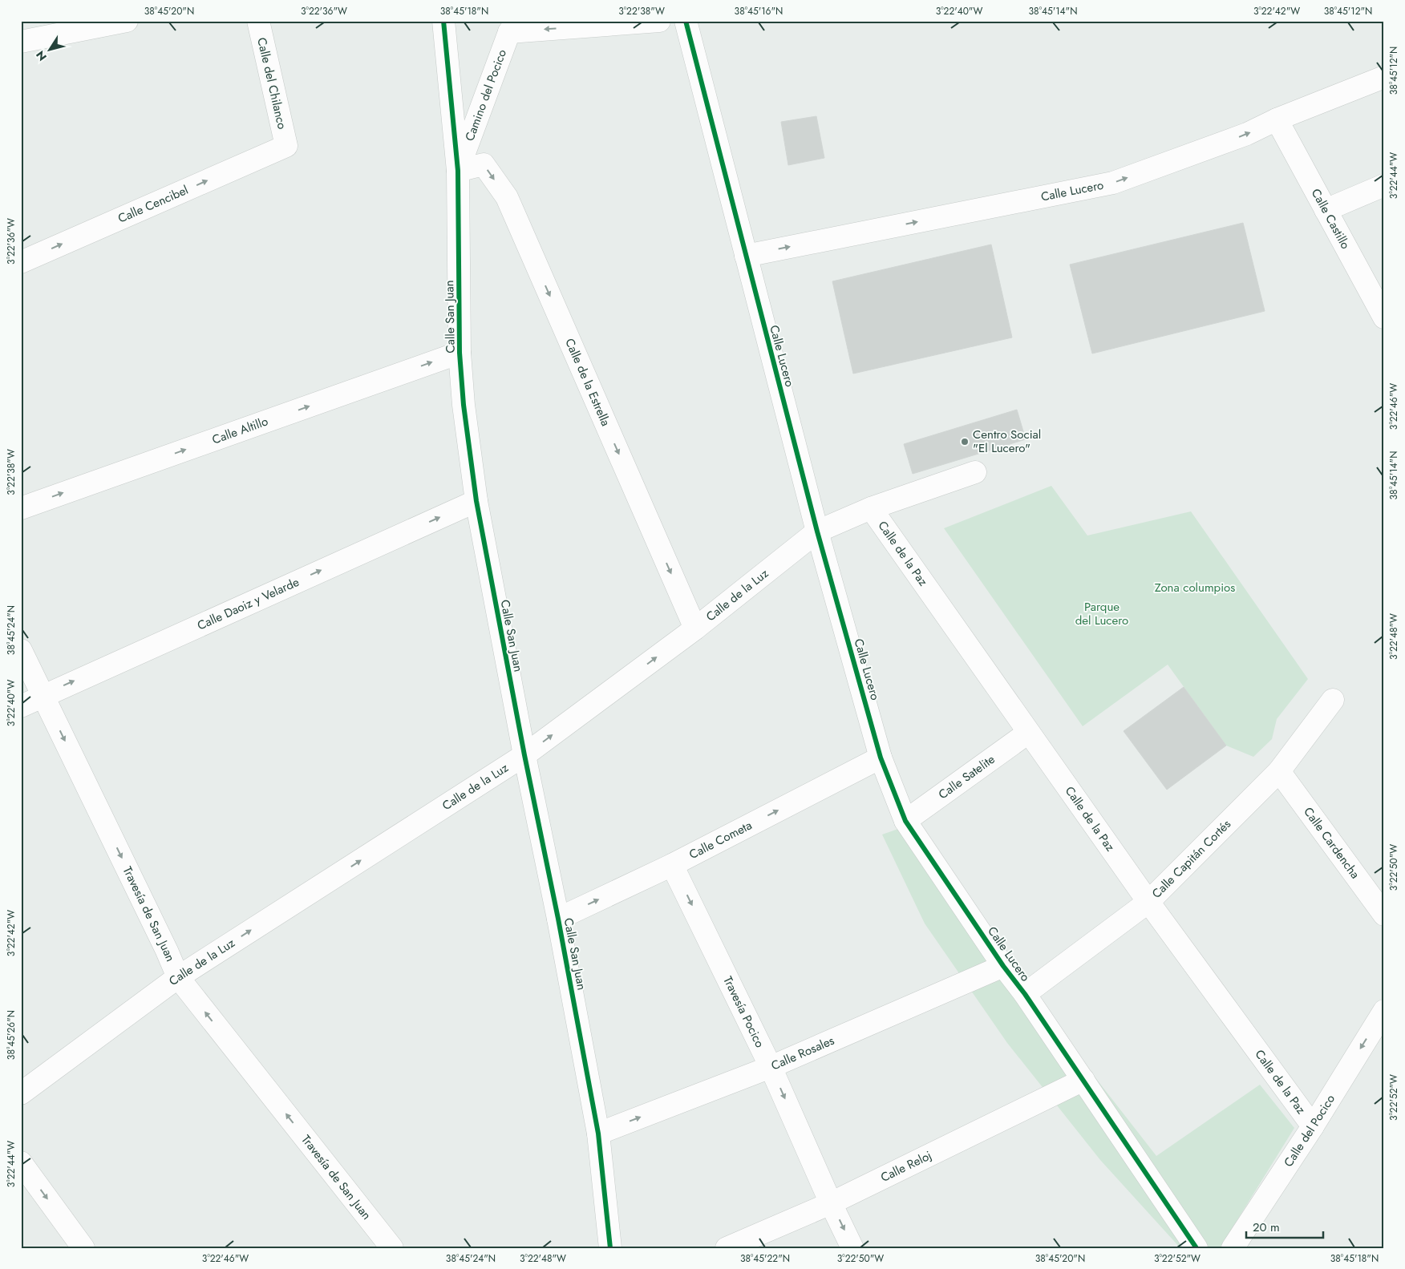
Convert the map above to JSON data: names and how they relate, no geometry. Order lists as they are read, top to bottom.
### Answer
{
  "streets": {
    "street": [
      "Calle del Chilanco",
      "Camino del Pocico",
      "Calle Lucero",
      "Calle Cencibel",
      "Calle Castillo",
      "Calle San Juan",
      "Calle de la Estrella",
      "Calle Altillo",
      "Calle de la Paz",
      "Calle de la Luz",
      "Calle Daoiz y Velarde",
      "Calle Satelite",
      "Calle Cometa",
      "Calle Cardencha",
      "Calle Capitán Cortés",
      "Travesía de San Juan",
      "Travesía Pocico",
      "Calle Rosales",
      "Calle del Pocico",
      "Calle Reloj"
    ]
  },
  "crossings": [
    ["Calle del Chilanco", "Calle Cencibel"],
    ["Camino del Pocico", "Calle San Juan"],
    ["Camino del Pocico", "Calle de la Estrella"],
    ["Calle Lucero", "Calle Castillo"],
    ["Calle Lucero", "Calle de la Luz"],
    ["Calle Lucero", "Calle Satelite"],
    ["Calle Lucero", "Calle Cometa"],
    ["Calle Lucero", "Calle Capitán Cortés"],
    ["Calle Lucero", "Calle Rosales"],
    ["Calle Lucero", "Calle Reloj"],
    ["Calle San Juan", "Calle de la Estrella"],
    ["Calle San Juan", "Calle Altillo"],
    ["Calle San Juan", "Calle de la Luz"],
    ["Calle San Juan", "Calle Daoiz y Velarde"],
    ["Calle San Juan", "Calle Cometa"],
    ["Calle San Juan", "Calle Rosales"],
    ["Calle de la Estrella", "Calle de la Luz"],
    ["Calle de la Paz", "Calle de la Luz"],
    ["Calle de la Paz", "Calle Satelite"],
    ["Calle de la Paz", "Calle Capitán Cortés"],
    ["Calle de la Paz", "Calle del Pocico"],
    ["Calle de la Luz", "Travesía de San Juan"],
    ["Calle Daoiz y Velarde", "Travesía de San Juan"],
    ["Calle Cometa", "Travesía Pocico"],
    ["Calle Cardencha", "Calle Capitán Cortés"],
    ["Travesía Pocico", "Calle Rosales"],
    ["Travesía Pocico", "Calle Reloj"]
  ],
  "one_way": [
    "Calle de la Estrella",
    "Calle Altillo",
    "Calle de la Luz",
    "Calle Daoiz y Velarde",
    "Calle Cometa",
    "Travesía Pocico",
    "Calle Rosales",
    "Calle del Pocico"
  ],
  "parks": ["Zona columpios", "Parque del Lucero"],
  "places": ["Centro Social \"El Lucero\""],
  "scale_bar": "20 m",
  "north": "bottom left",
  "coordinates": [
    "38°45'20\"N",
    "3°22'36\"W",
    "38°45'18\"N",
    "3°22'38\"W",
    "38°45'16\"N",
    "3°22'40\"W",
    "38°45'14\"N",
    "3°22'42\"W",
    "38°45'12\"N",
    "3°22'44\"W",
    "3°22'46\"W",
    "38°45'24\"N",
    "3°22'48\"W",
    "3°22'50\"W",
    "38°45'26\"N",
    "3°22'52\"W",
    "38°45'22\"N"
  ]
}
